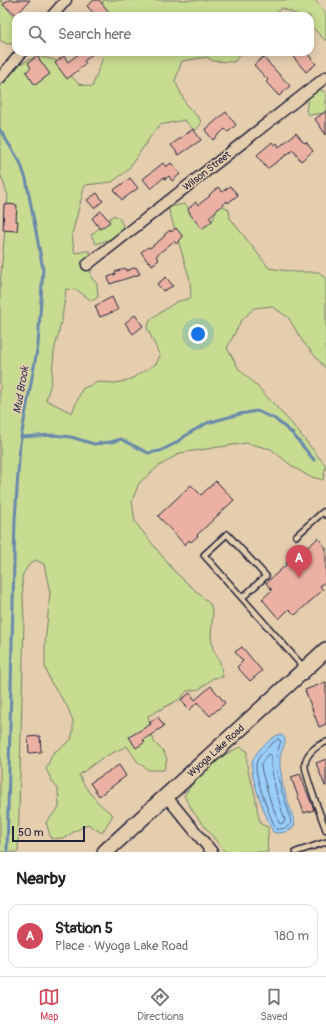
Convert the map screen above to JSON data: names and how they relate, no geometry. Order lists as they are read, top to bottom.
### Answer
{
  "streets": {
    "street": ["Wilson Street", "Wyoga Lake Road"]
  },
  "water": ["Mud Brook"],
  "scale_bar": "50 m",
  "page": {
    "search": "Search here",
    "pins": "A",
    "scale": "50 m",
    "heading": "Nearby",
    "list": [
      {
        "mark": "A",
        "name": "Station 5",
        "note": "Place · Wyoga Lake Road",
        "value": "180 m"
      }
    ],
    "nav": ["Map", "Directions", "Saved"]
  }
}
